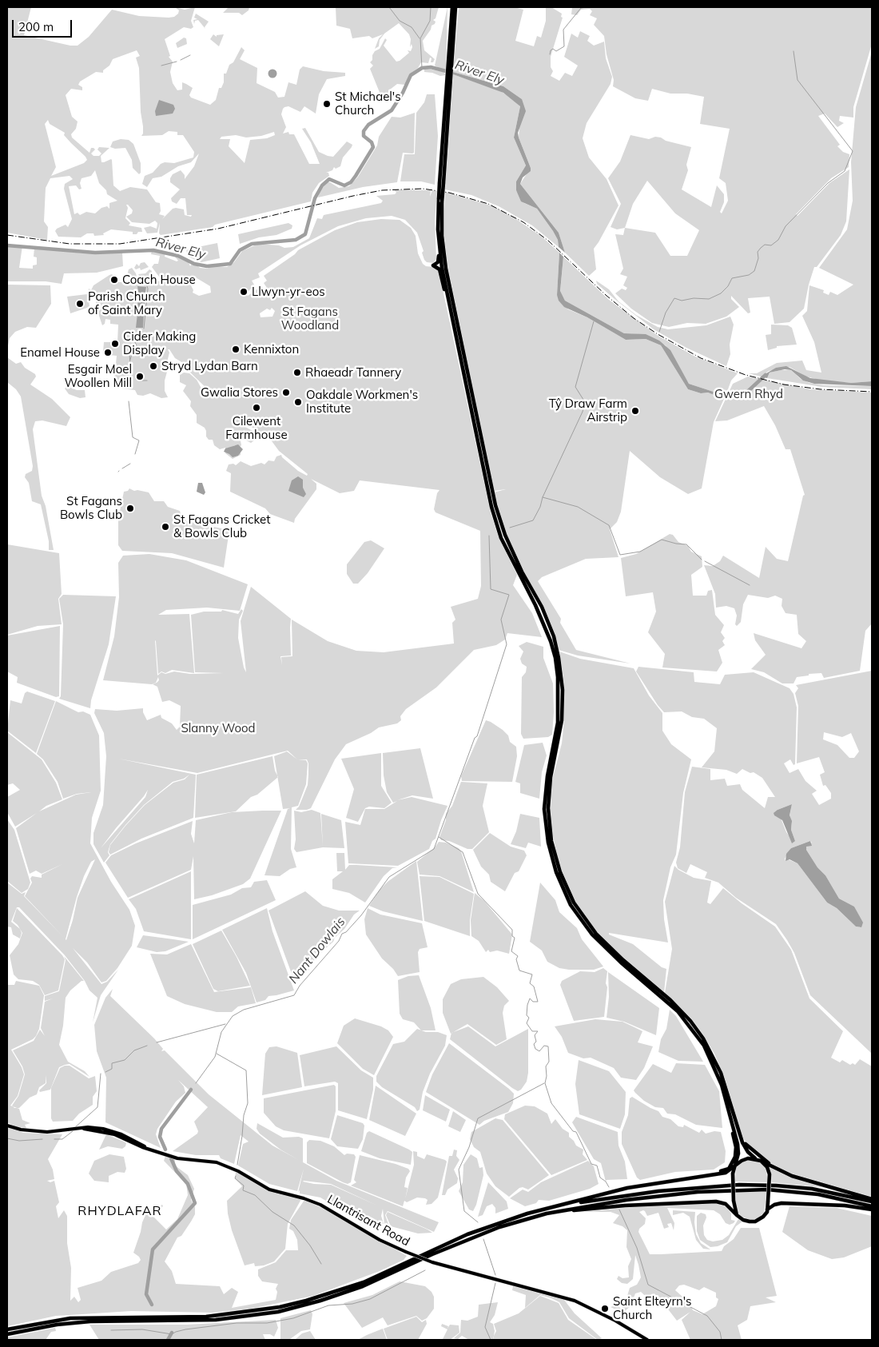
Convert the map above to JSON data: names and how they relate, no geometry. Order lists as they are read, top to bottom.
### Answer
{
  "streets": {
    "main road": ["Llantrisant Road"]
  },
  "districts": ["RHYDLAFAR"],
  "water": ["River Ely", "Nant Dowlais"],
  "parks": ["St Fagans Woodland", "Gwern Rhyd", "Slanny Wood"],
  "places": [
    "St Michael's Church",
    "Coach House",
    "Llwyn-yr-eos",
    "Parish Church of Saint Mary",
    "Cider Making Display",
    "Kennixton",
    "Enamel House",
    "Stryd Lydan Barn",
    "Rhaeadr Tannery",
    "Esgair Moel Woollen Mill",
    "Gwalia Stores",
    "Oakdale Workmen's Institute",
    "Cilewent Farmhouse",
    "Tŷ Draw Farm Airstrip",
    "St Fagans Bowls Club",
    "St Fagans Cricket & Bowls Club",
    "Saint Elteyrn's Church"
  ],
  "scale_bar": "200 m"
}
